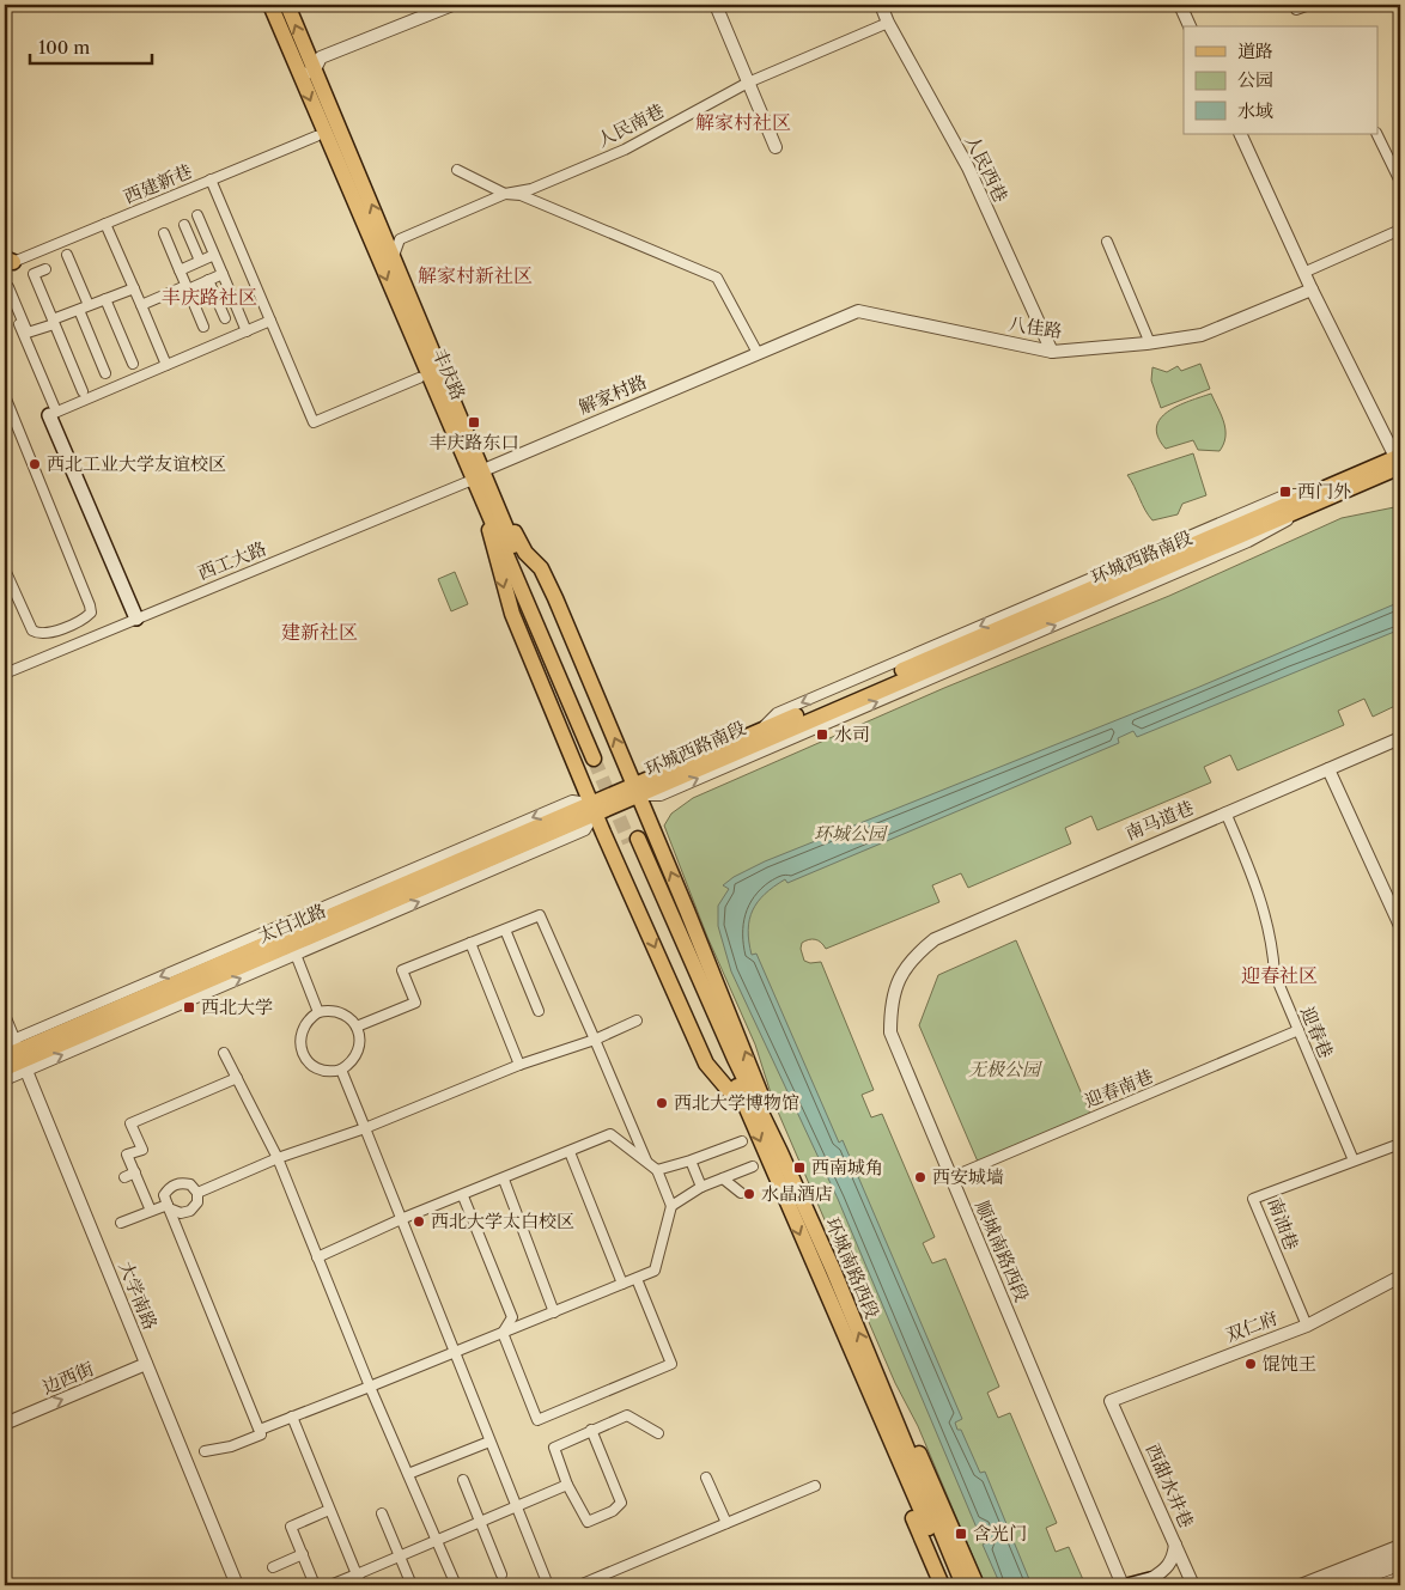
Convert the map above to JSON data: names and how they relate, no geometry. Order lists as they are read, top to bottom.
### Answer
{
  "streets": {
    "main road": [
      "丰庆路",
      "环城西路南段",
      "太白北路",
      "环城南路西段"
    ],
    "street": [
      "人民南巷",
      "人民西巷",
      "西建新巷",
      "八佳路",
      "解家村路",
      "西工大路",
      "南马道巷",
      "迎春巷",
      "迎春南巷",
      "南油巷",
      "顺城南路西段",
      "大学南路",
      "双仁府",
      "边西街",
      "西甜水井巷"
    ]
  },
  "crossings": [
    ["人民南巷", "人民西巷"],
    ["人民南巷", "丰庆路"],
    ["人民西巷", "八佳路"],
    ["八佳路", "解家村路"],
    ["丰庆路", "解家村路"],
    ["丰庆路", "西工大路"],
    ["解家村路", "西工大路"],
    ["环城西路南段", "太白北路"],
    ["南马道巷", "迎春巷"],
    ["南马道巷", "顺城南路西段"],
    ["太白北路", "大学南路"],
    ["迎春巷", "迎春南巷"],
    ["迎春巷", "南油巷"],
    ["迎春南巷", "顺城南路西段"],
    ["南油巷", "双仁府"],
    ["大学南路", "边西街"],
    ["双仁府", "西甜水井巷"]
  ],
  "one_way": ["边西街"],
  "districts": [
    "解家村社区",
    "解家村新社区",
    "丰庆路社区",
    "建新社区",
    "迎春社区"
  ],
  "parks": ["环城公园", "无极公园"],
  "places": {
    "transit": [
      "丰庆路东口",
      "西门外",
      "水司",
      "西北大学",
      "西南城角",
      "含光门"
    ],
    "other": [
      "西北工业大学友谊校区",
      "西北大学博物馆",
      "西安城墙",
      "水晶酒店",
      "西北大学太白校区",
      "馄饨王"
    ]
  },
  "legend": ["道路", "公园", "水域"],
  "scale_bar": "100 m"
}
